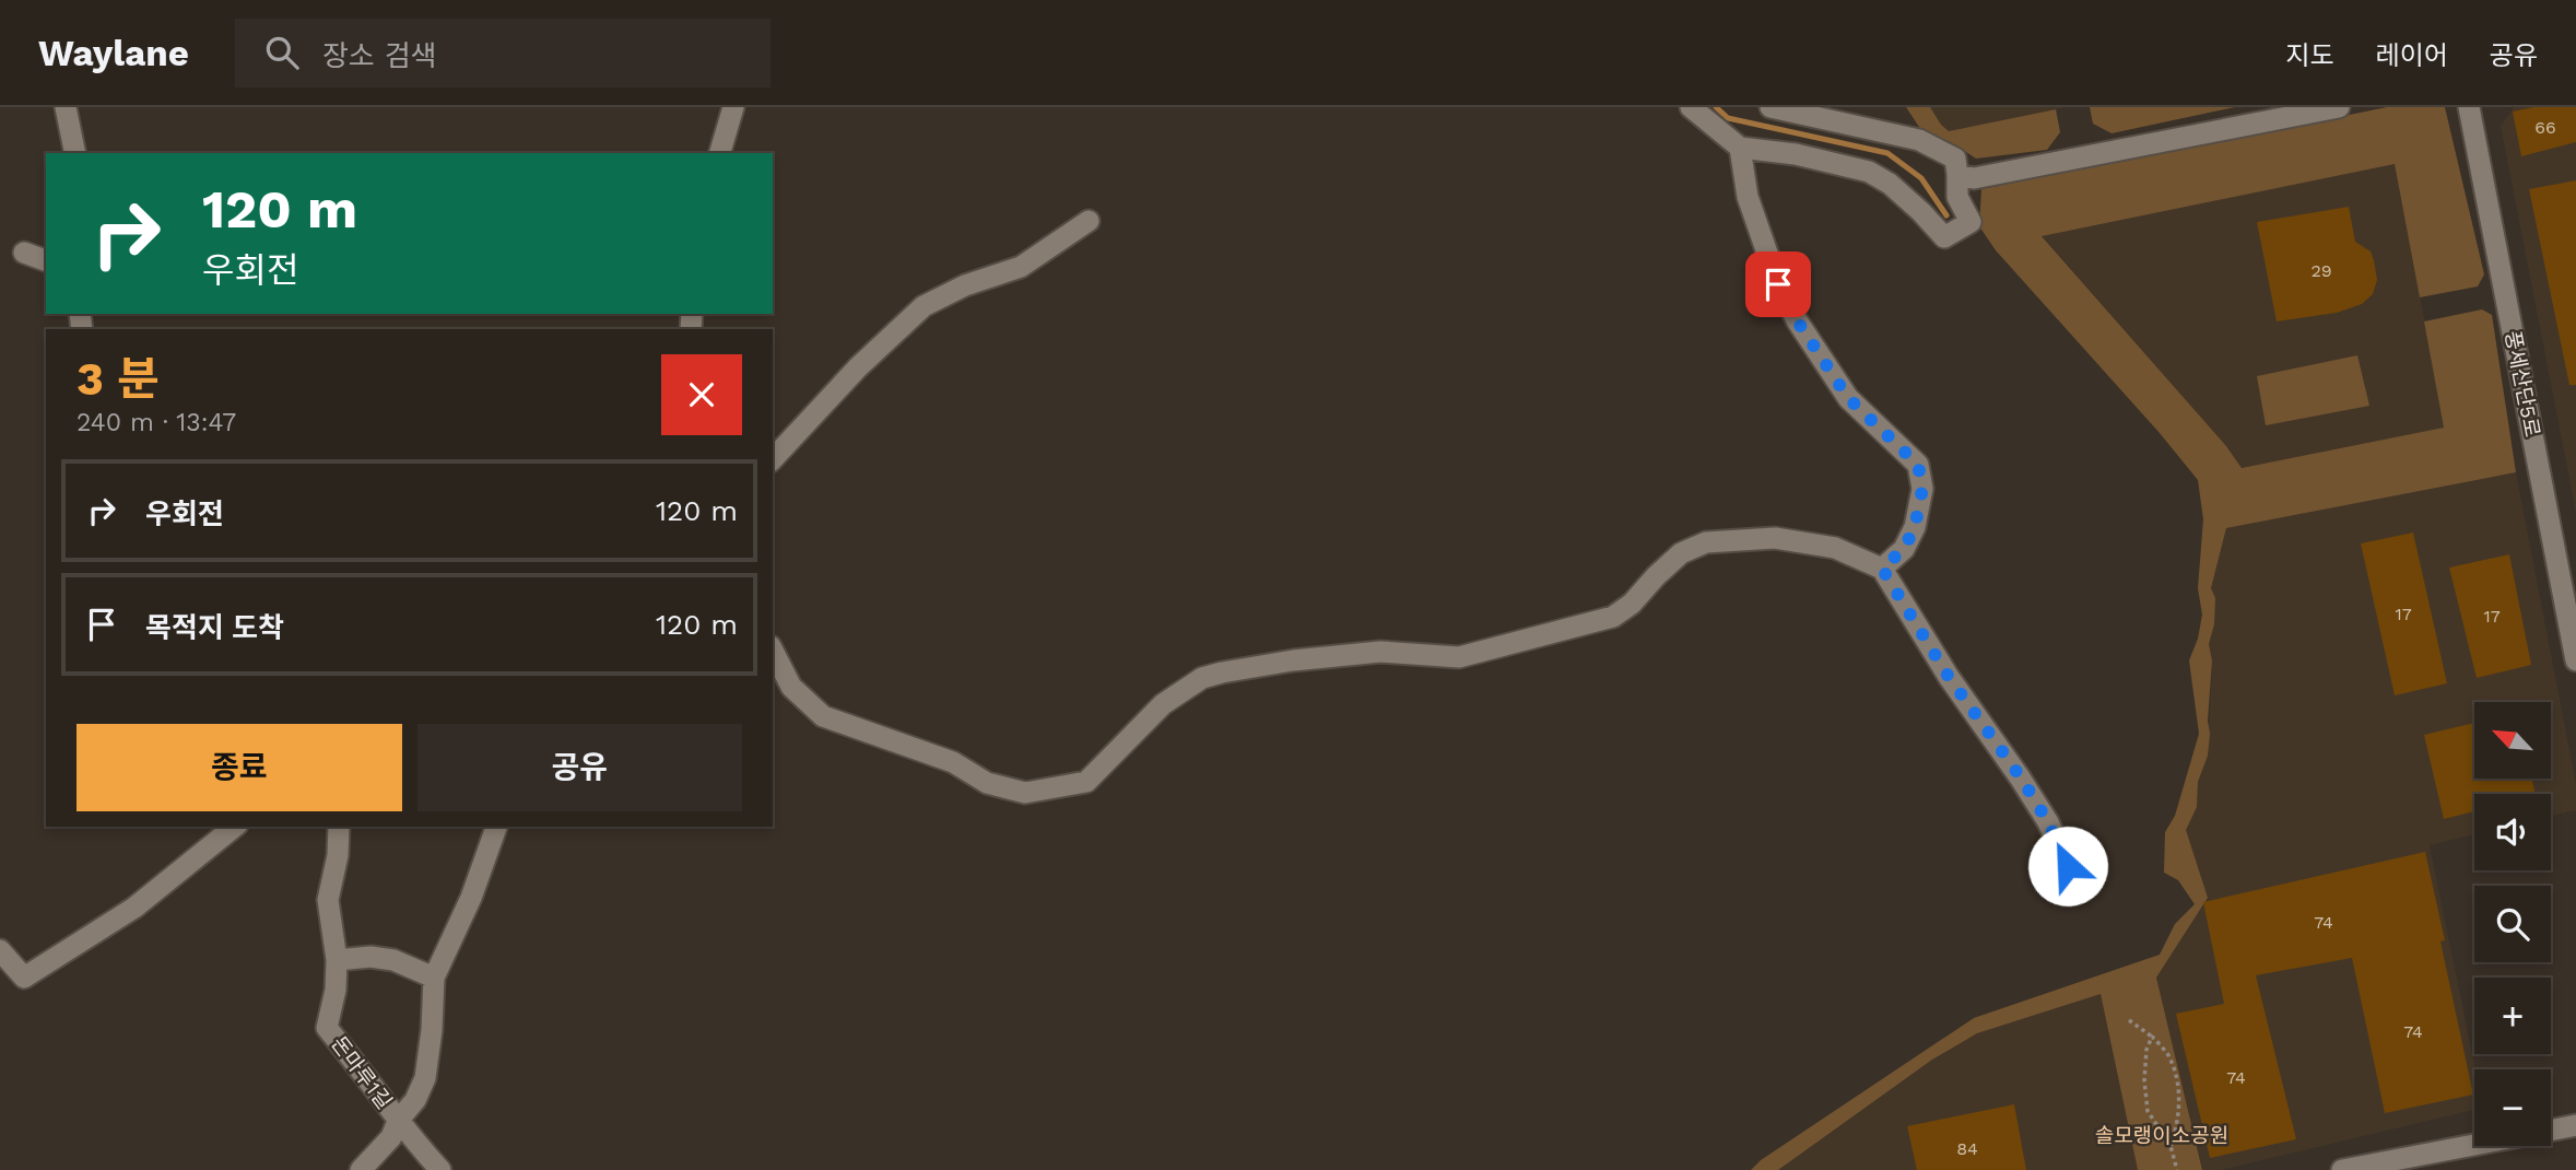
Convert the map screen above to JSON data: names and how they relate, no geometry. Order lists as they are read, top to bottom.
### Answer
{
  "streets": {
    "street": ["풍세산단5로", "돈마루1길"]
  },
  "parks": ["솔모랭이소공원"],
  "house_numbers": [
    "66",
    "29",
    "17",
    "17",
    "74",
    "74",
    "74",
    "84"
  ],
  "north": "top left",
  "page": {
    "header": "Waylane",
    "search": "장소 검색",
    "nav": ["지도", "레이어", "공유"],
    "turn": ["120 m", "우회전"],
    "heading": ["3 분", "240 m · 13:47"],
    "list": [
      {
        "name": "우회전",
        "value": "120 m"
      },
      {
        "name": "목적지 도착",
        "value": "120 m"
      }
    ],
    "map_buttons": ["+", "−"],
    "buttons": ["종료", "공유"]
  }
}
